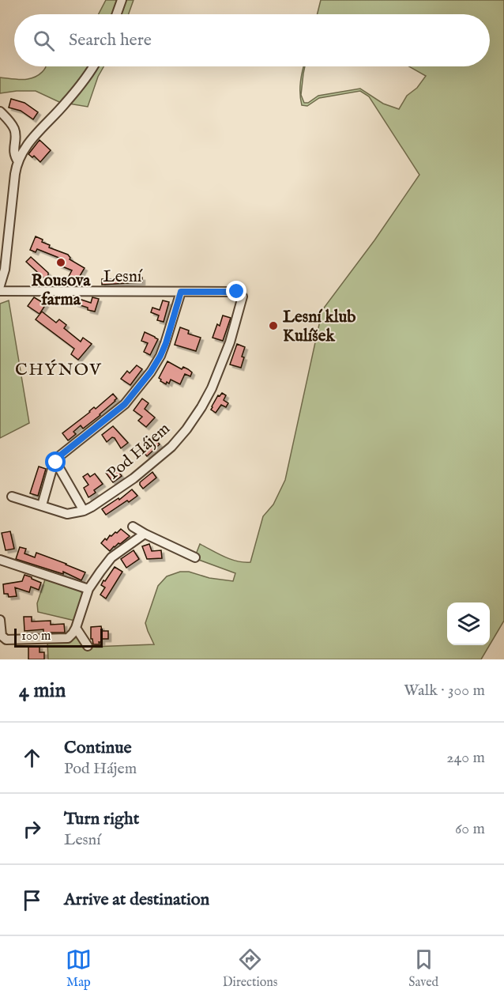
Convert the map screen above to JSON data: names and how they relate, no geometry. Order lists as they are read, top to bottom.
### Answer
{
  "streets": {
    "street": ["Lesní", "Pod Hájem"]
  },
  "crossings": [
    ["Lesní", "Pod Hájem"]
  ],
  "districts": ["CHÝNOV"],
  "places": ["Rousova farma", "Lesní klub Kulíšek"],
  "scale_bar": "100 m",
  "page": {
    "search": "Search here",
    "scale": "100 m",
    "heading": ["4 min", "Walk · 300 m"],
    "list": [
      ["Continue", "Pod Hájem", "240 m"],
      ["Turn right", "Lesní", "60 m"],
      "Arrive at destination"
    ],
    "nav": ["Map", "Directions", "Saved"]
  }
}
